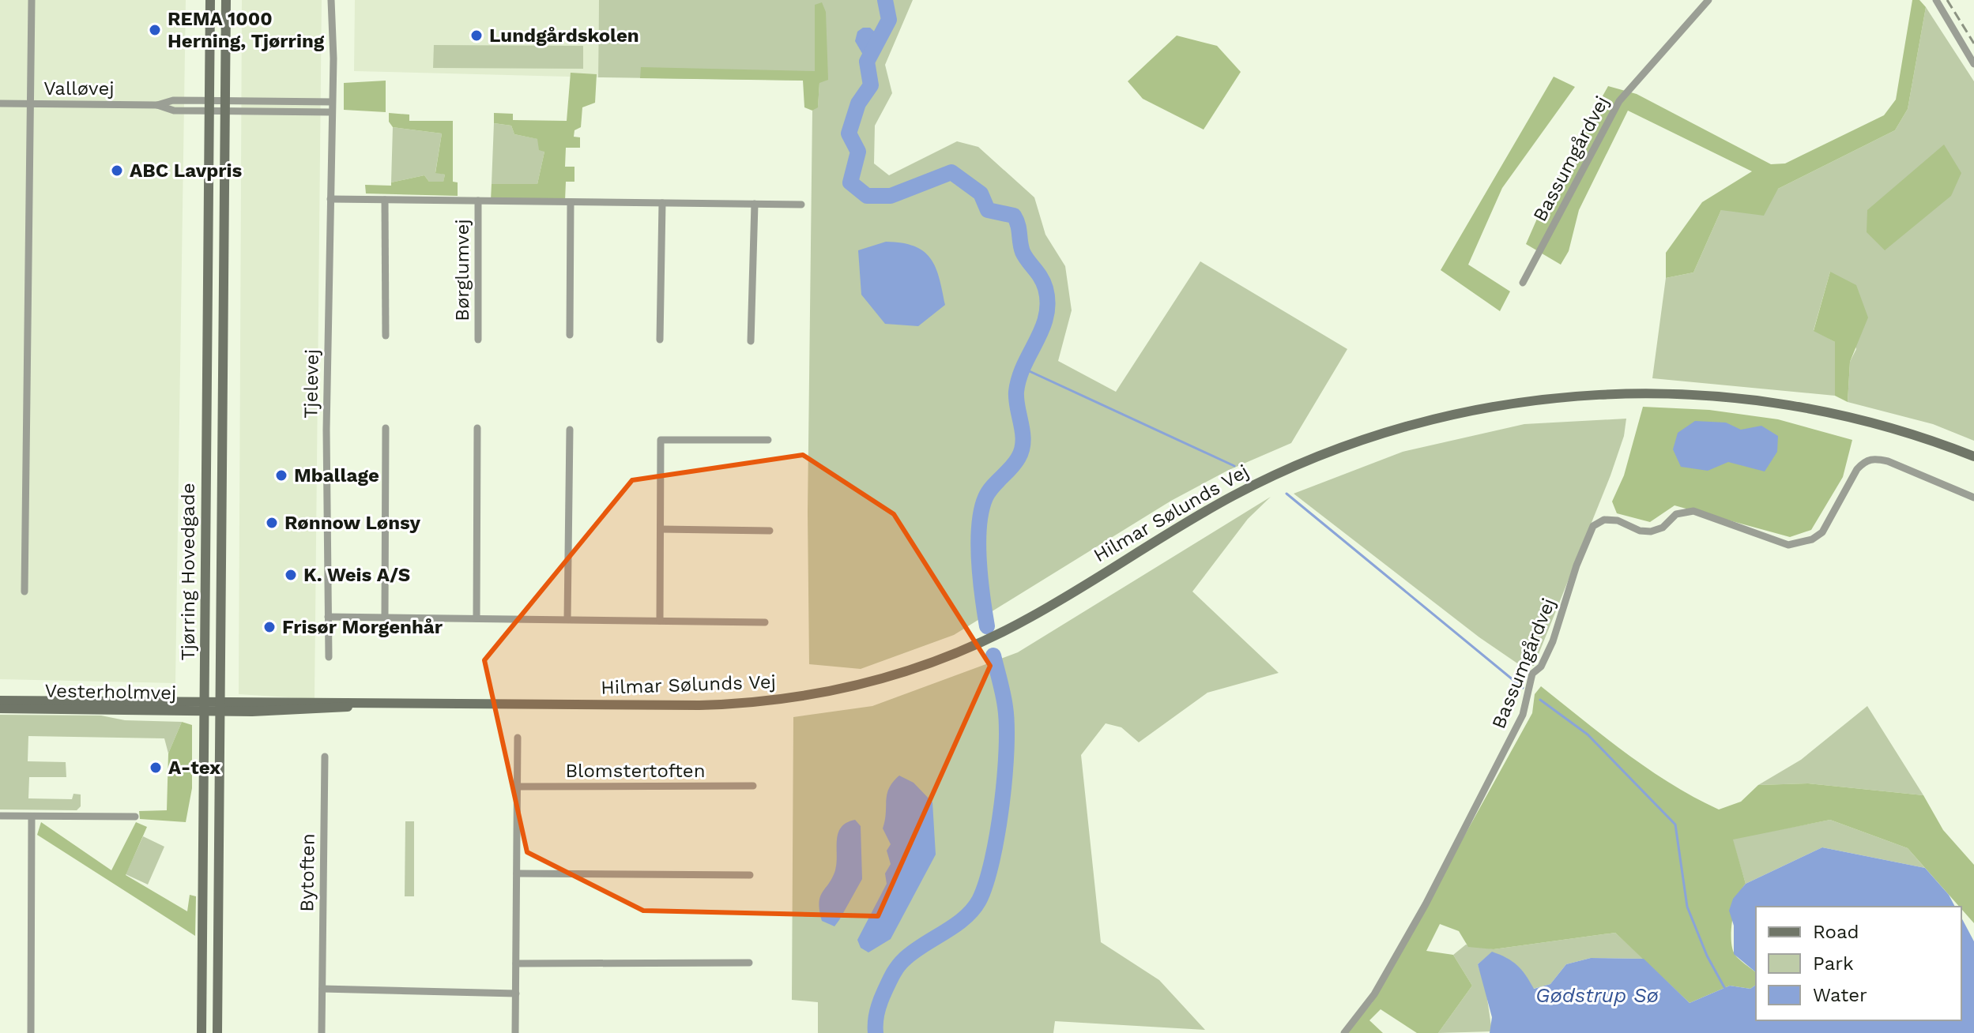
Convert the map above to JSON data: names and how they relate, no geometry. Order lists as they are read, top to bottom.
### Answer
{
  "streets": {
    "street": [
      "Valløvej",
      "Bassumgårdvej",
      "Børglumvej",
      "Tjelevej",
      "Hilmar Sølunds Vej",
      "Tjørring Hovedgade",
      "Vesterholmvej",
      "Blomstertoften",
      "Bytoften"
    ]
  },
  "crossings": [
    ["Valløvej", "Tjørring Hovedgade"],
    ["Børglumvej", "Tjelevej"],
    ["Hilmar Sølunds Vej", "Tjørring Hovedgade"],
    ["Hilmar Sølunds Vej", "Vesterholmvej"],
    ["Tjørring Hovedgade", "Vesterholmvej"]
  ],
  "water": ["Gødstrup Sø"],
  "places": [
    "REMA 1000 Herning, Tjørring",
    "Lundgårdskolen",
    "ABC Lavpris",
    "Mballage",
    "Rønnow Lønsy",
    "K. Weis A/S",
    "Frisør Morgenhår",
    "A-tex"
  ],
  "legend": ["Road", "Park", "Water"]
}
